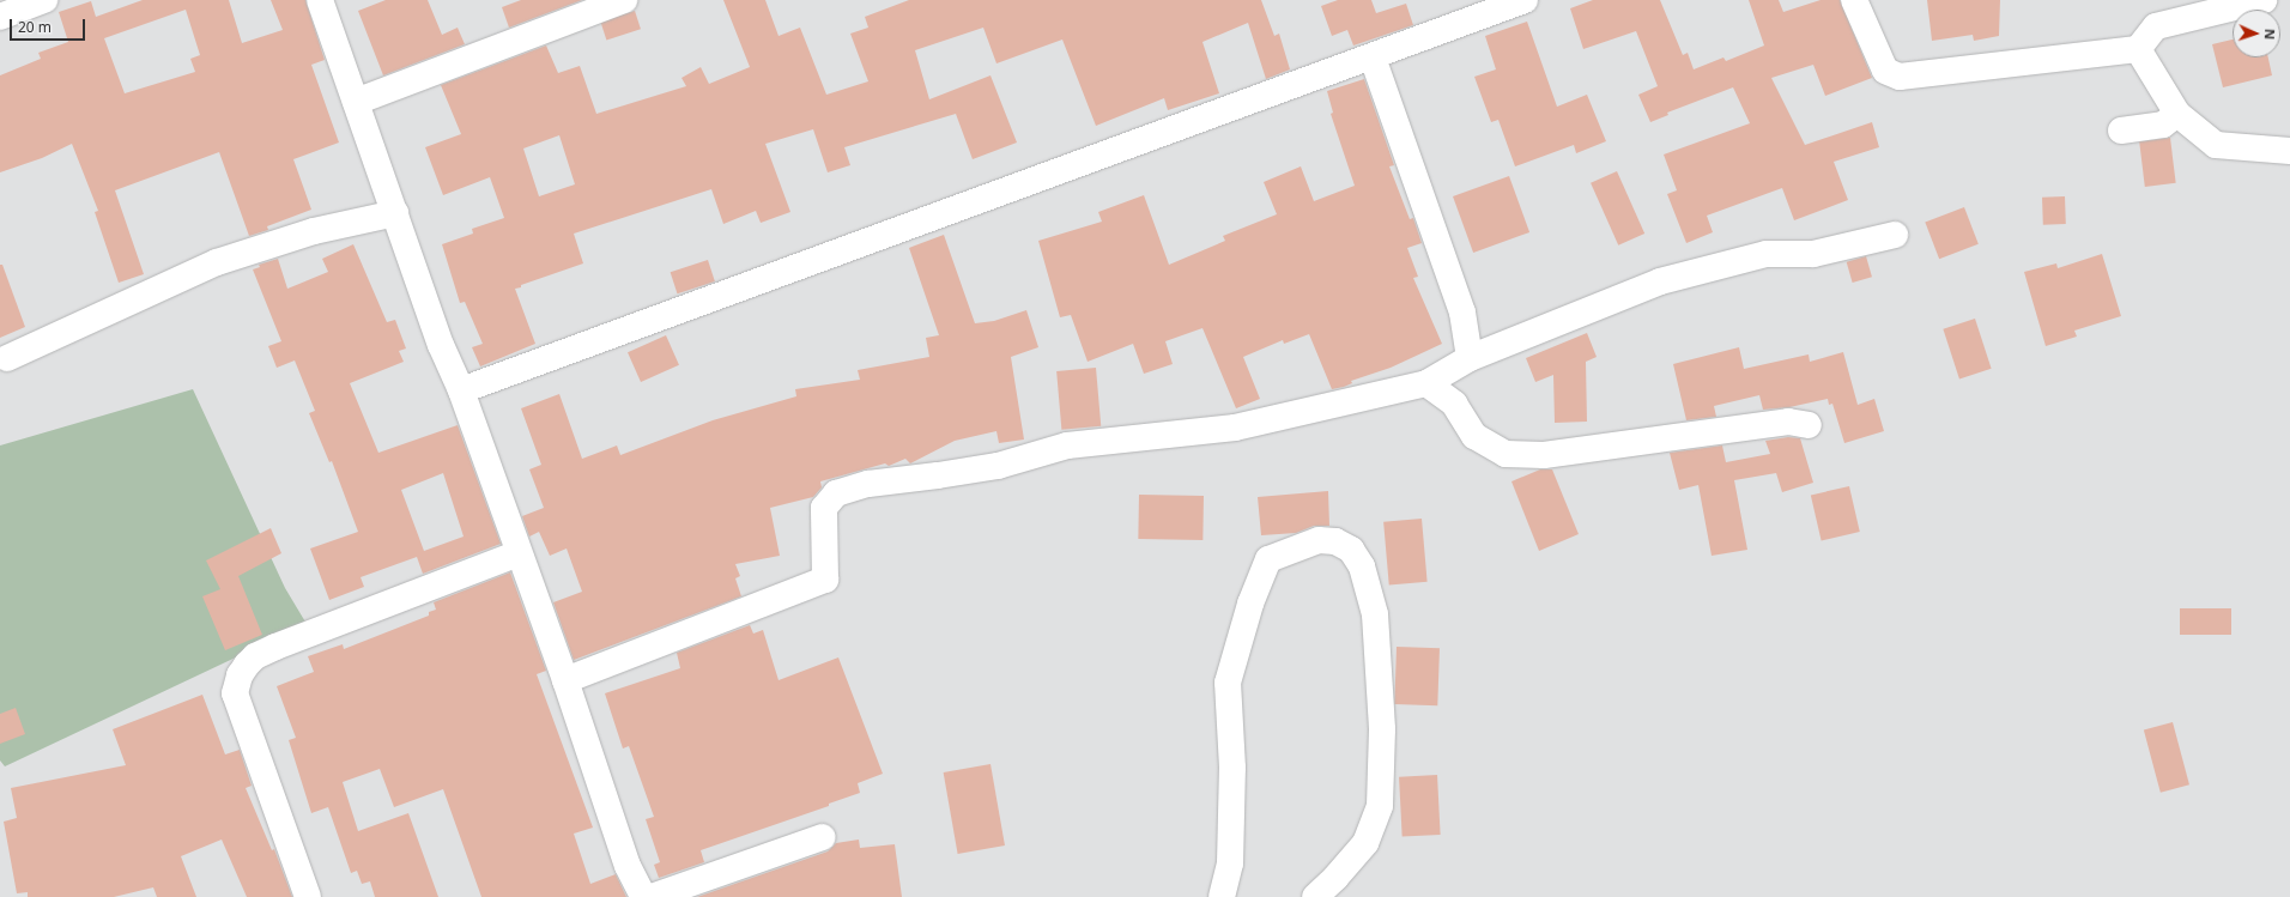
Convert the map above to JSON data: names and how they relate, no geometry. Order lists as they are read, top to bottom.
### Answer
{
  "scale_bar": "20 m",
  "north": "right"
}
